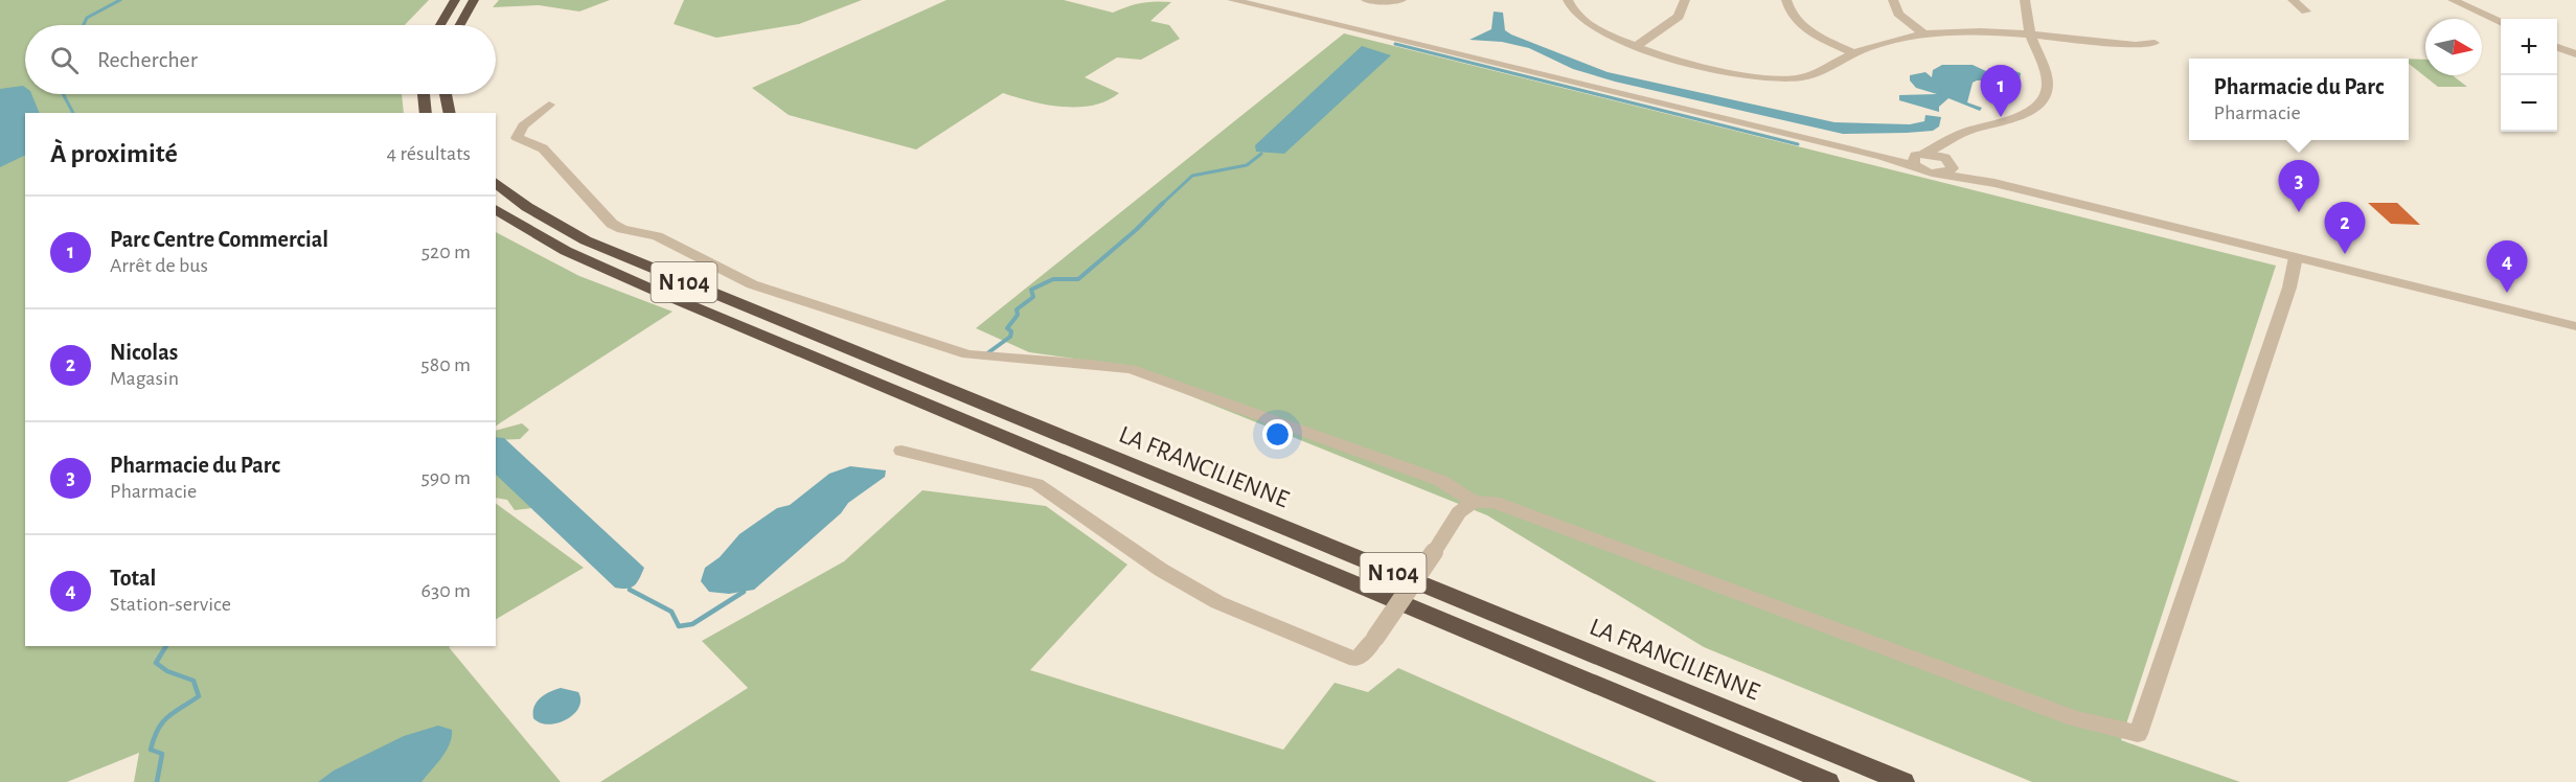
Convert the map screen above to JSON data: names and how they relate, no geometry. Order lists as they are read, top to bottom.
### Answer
{
  "streets": {
    "highway": ["N 104", "LA FRANCILIENNE"]
  },
  "north": "right",
  "page": {
    "map_buttons": ["+", "−"],
    "search": "Rechercher",
    "popup": ["Pharmacie du Parc", "Pharmacie"],
    "pins": [
      "1",
      "3",
      "2",
      "4"
    ],
    "heading": ["À proximité", "4 résultats"],
    "list": [
      {
        "mark": "1",
        "name": "Parc Centre Commercial",
        "note": "Arrêt de bus",
        "value": "520 m"
      },
      {
        "mark": "2",
        "name": "Nicolas",
        "note": "Magasin",
        "value": "580 m"
      },
      {
        "mark": "3",
        "name": "Pharmacie du Parc",
        "note": "Pharmacie",
        "value": "590 m"
      },
      {
        "mark": "4",
        "name": "Total",
        "note": "Station-service",
        "value": "630 m"
      }
    ]
  }
}
